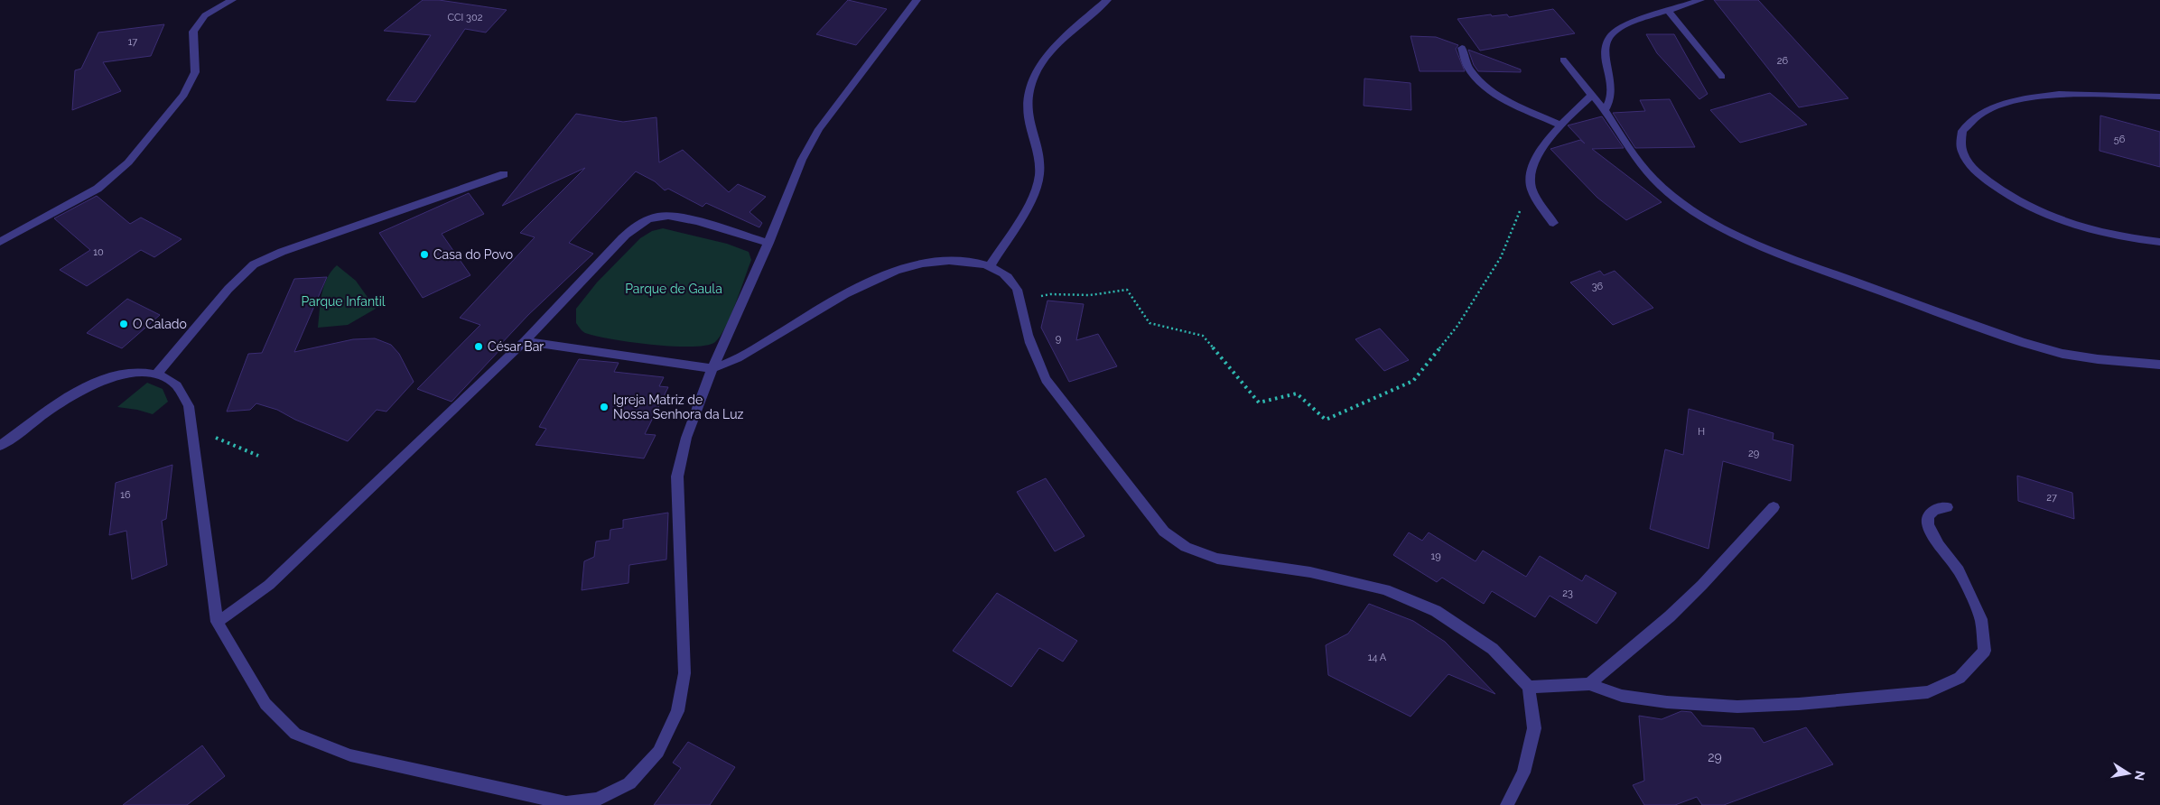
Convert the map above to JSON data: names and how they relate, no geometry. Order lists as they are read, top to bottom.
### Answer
{
  "parks": ["Parque de Gaula", "Parque Infantil"],
  "places": [
    "Casa do Povo",
    "O Calado",
    "César Bar",
    "Igreja Matriz de Nossa Senhora da Luz"
  ],
  "house_numbers": [
    "CCI 302",
    "17",
    "26",
    "56",
    "10",
    "36",
    "9",
    "H",
    "29",
    "16",
    "27",
    "19",
    "23",
    "14 A",
    "29"
  ],
  "north": "right"
}
